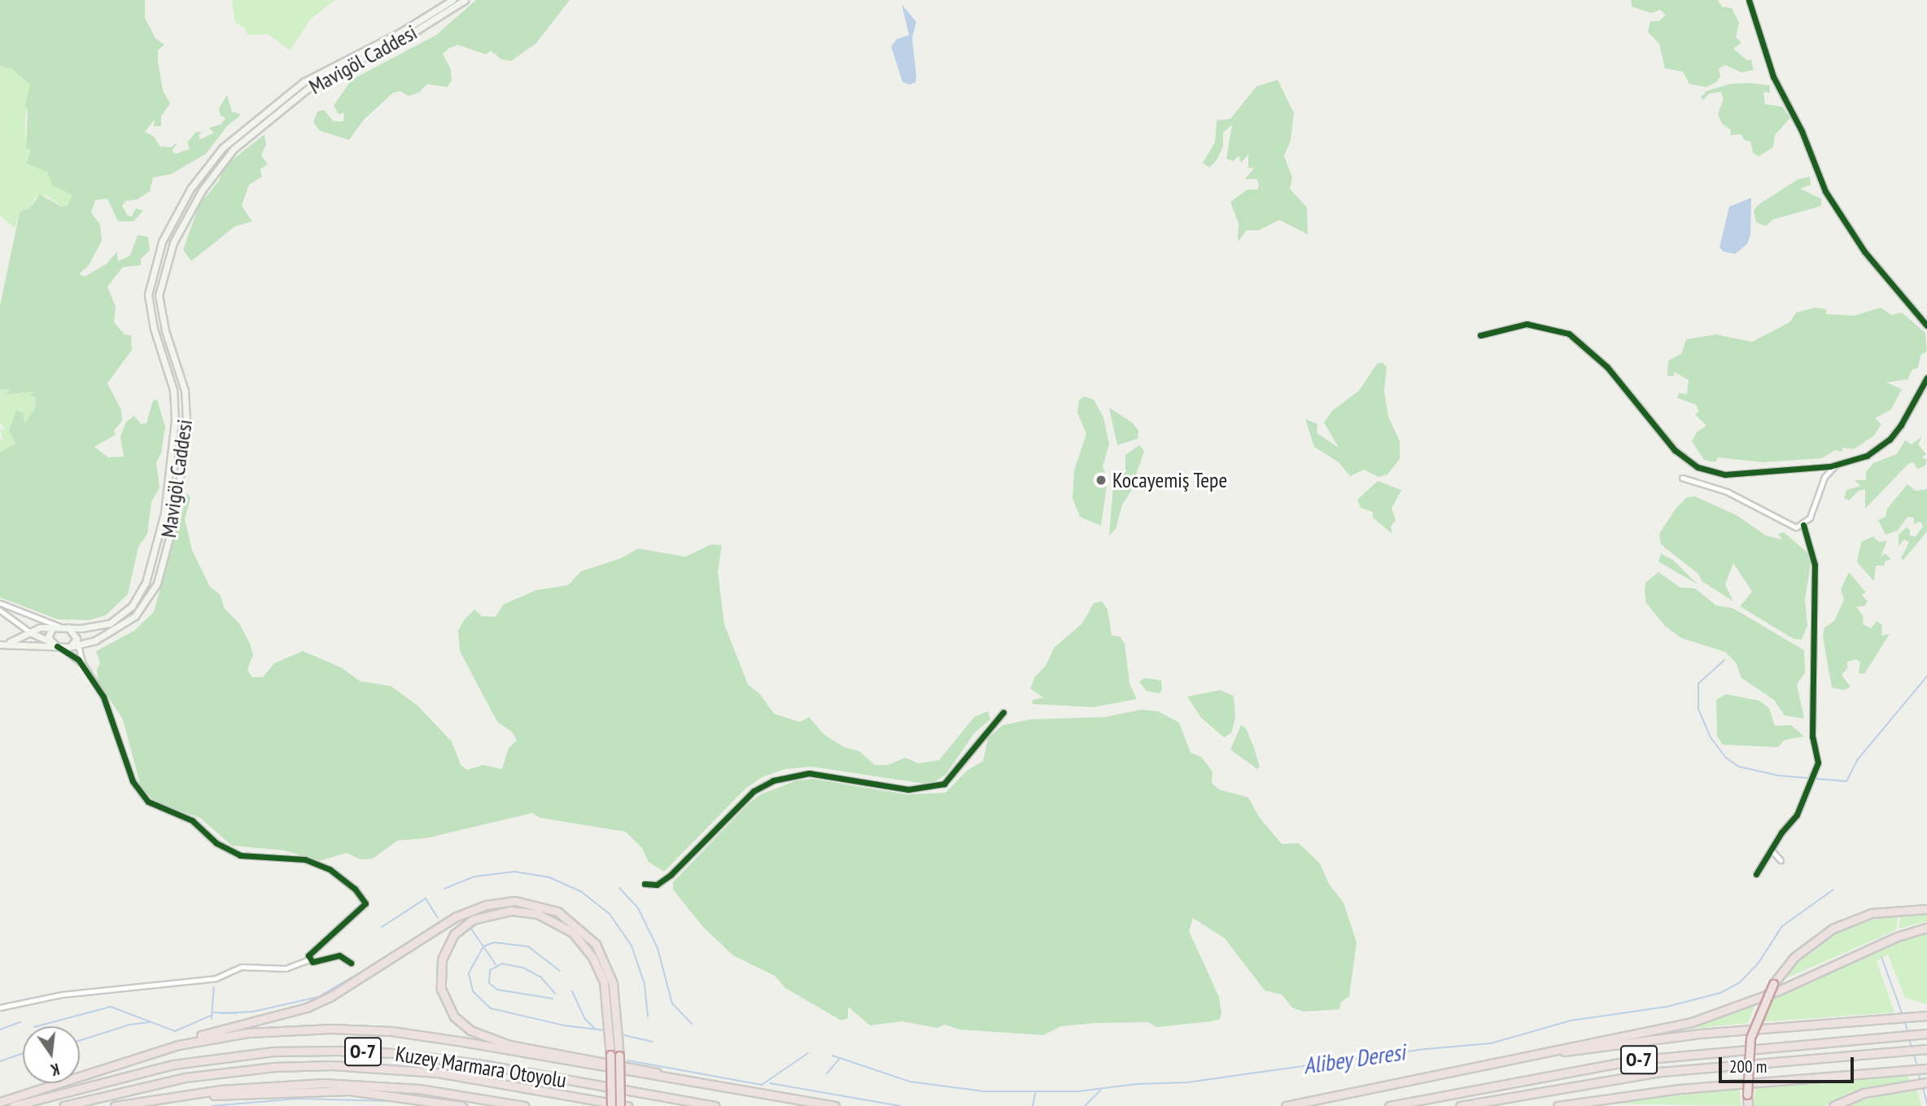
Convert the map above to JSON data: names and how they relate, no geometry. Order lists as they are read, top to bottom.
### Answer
{
  "streets": {
    "highway": ["O-7", "Kuzey Marmara Otoyolu"],
    "main road": ["Mavigöl Caddesi"]
  },
  "water": ["Alibey Deresi"],
  "places": ["Kocayemiş Tepe"],
  "scale_bar": "200 m",
  "north": "bottom"
}
